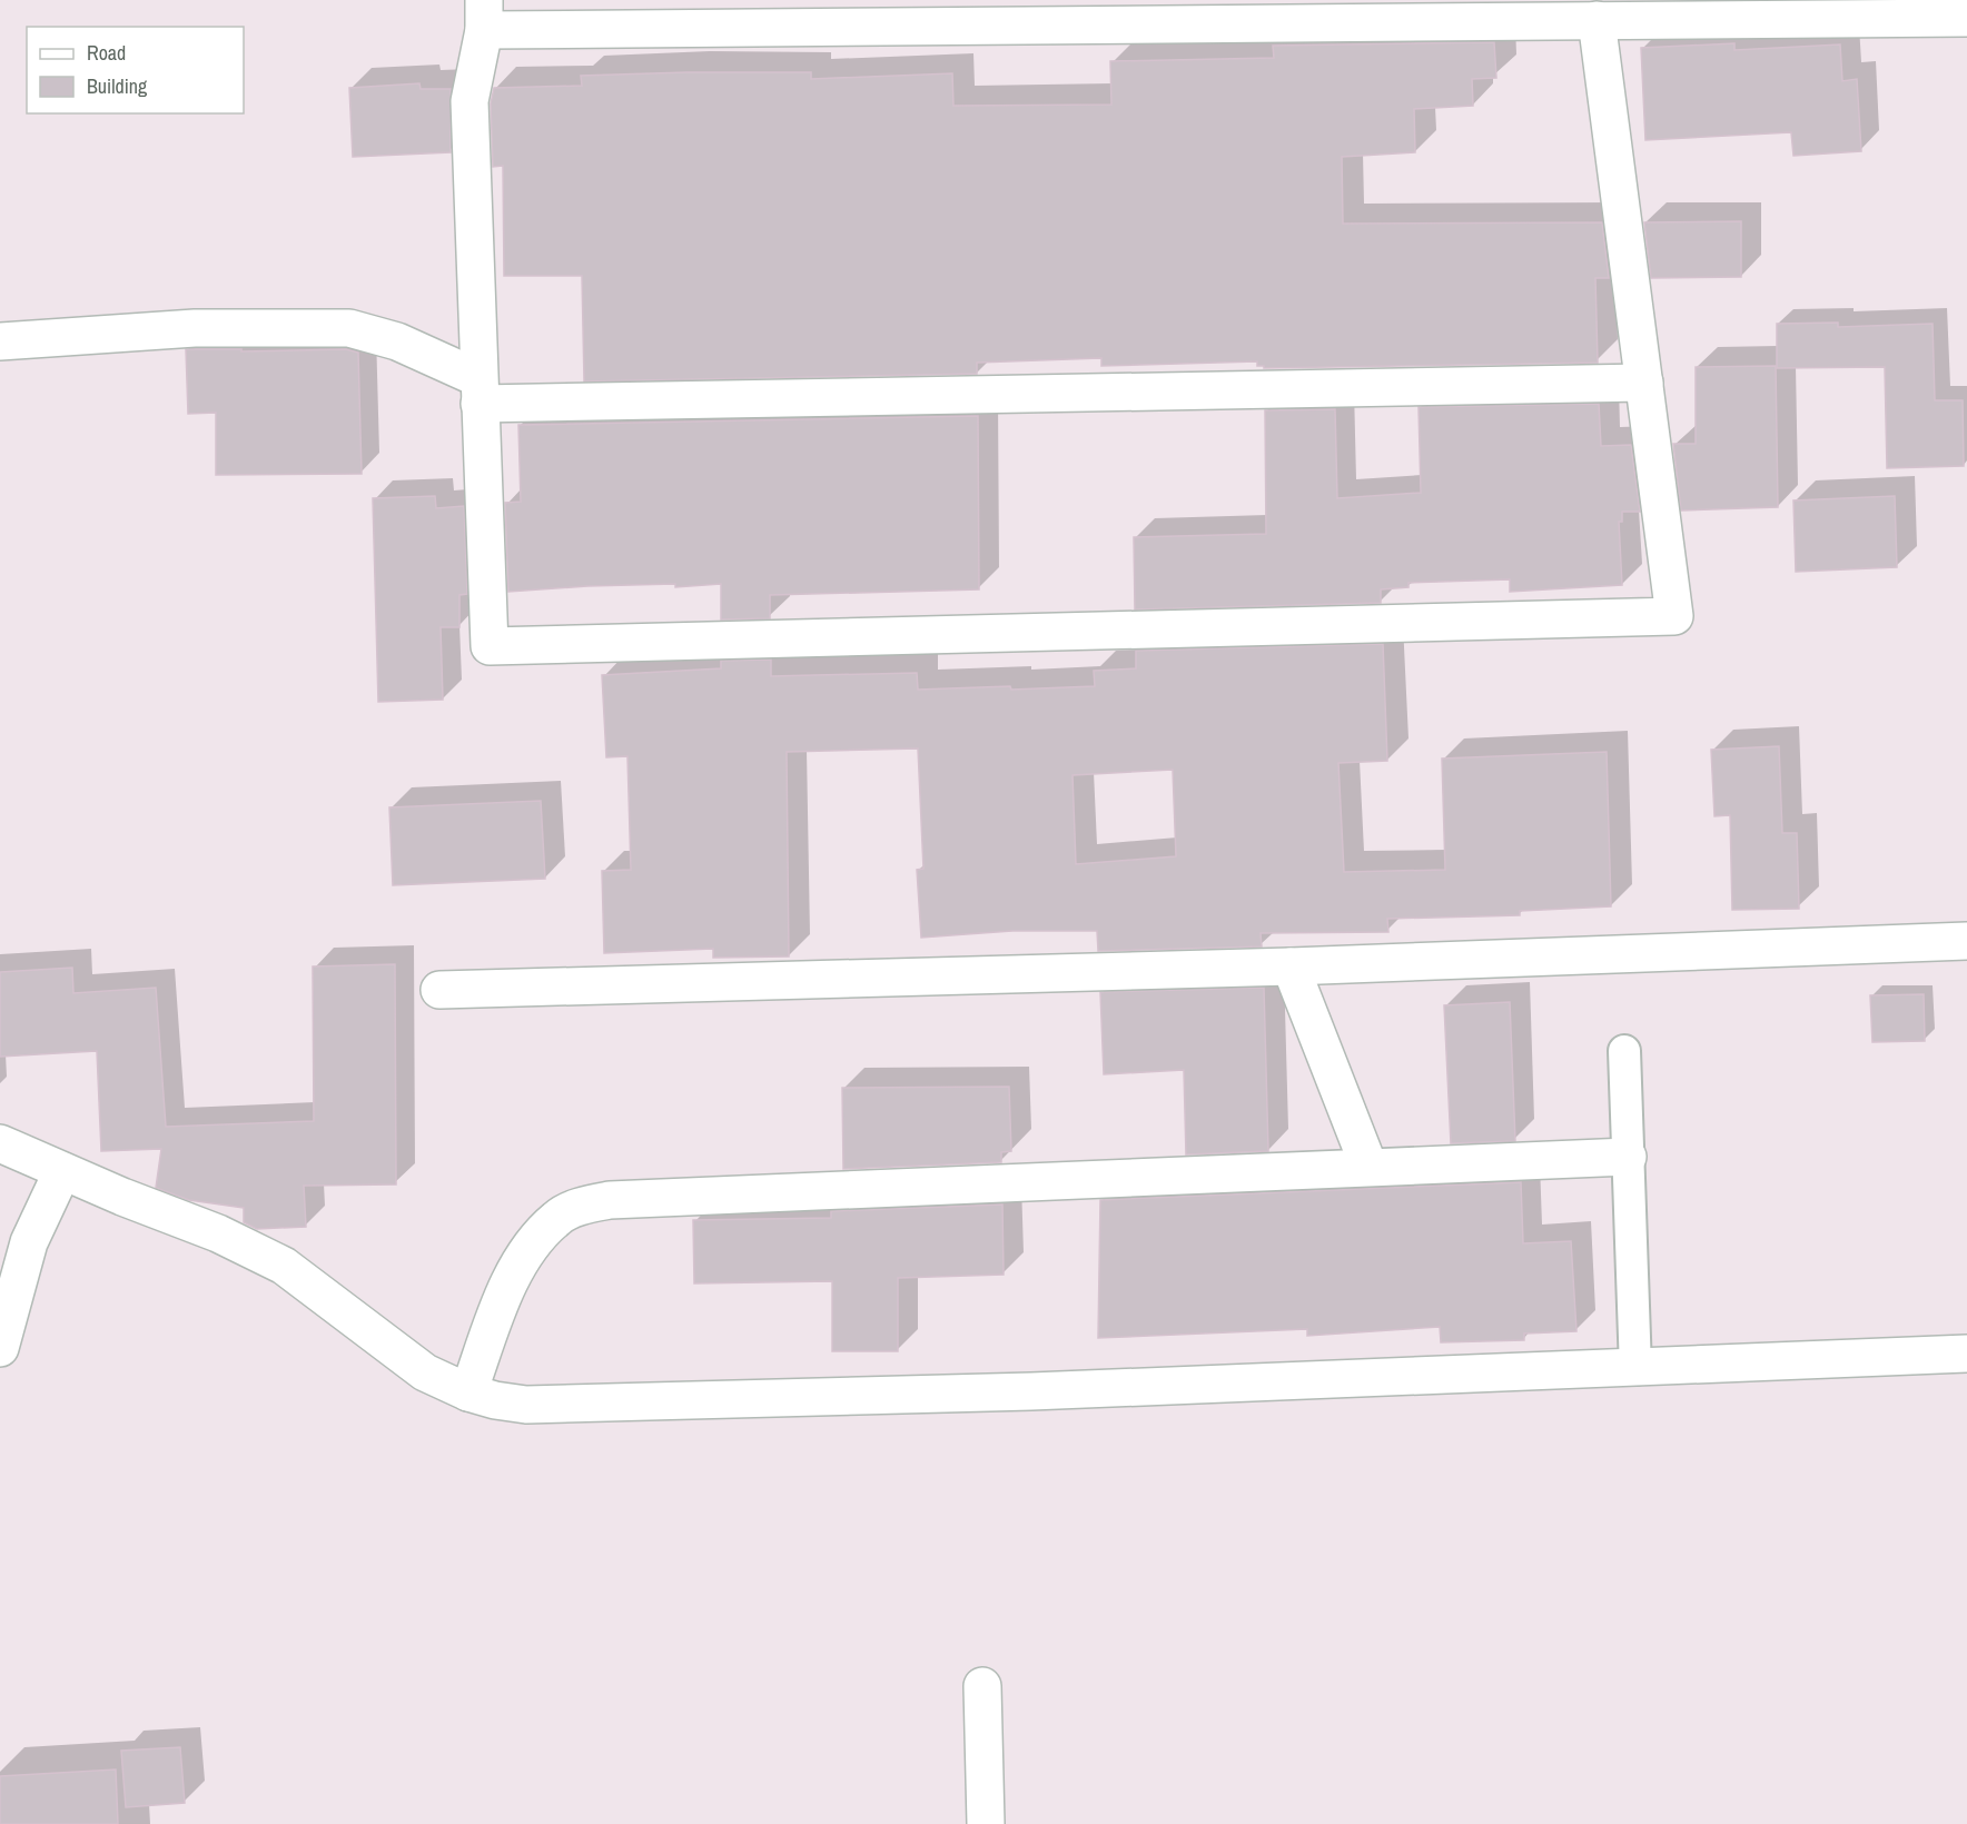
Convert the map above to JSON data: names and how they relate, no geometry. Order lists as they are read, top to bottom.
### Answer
{
  "legend": ["Road", "Building"]
}
